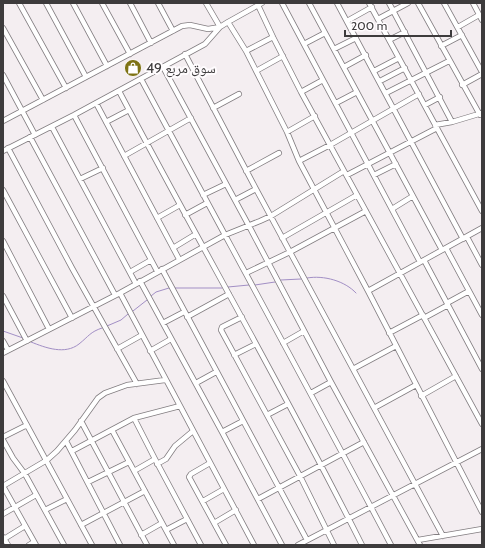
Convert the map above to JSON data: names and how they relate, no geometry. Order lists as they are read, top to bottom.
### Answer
{
  "places": {
    "shop": ["سوق مربع 49"]
  },
  "scale_bar": "200 m"
}
